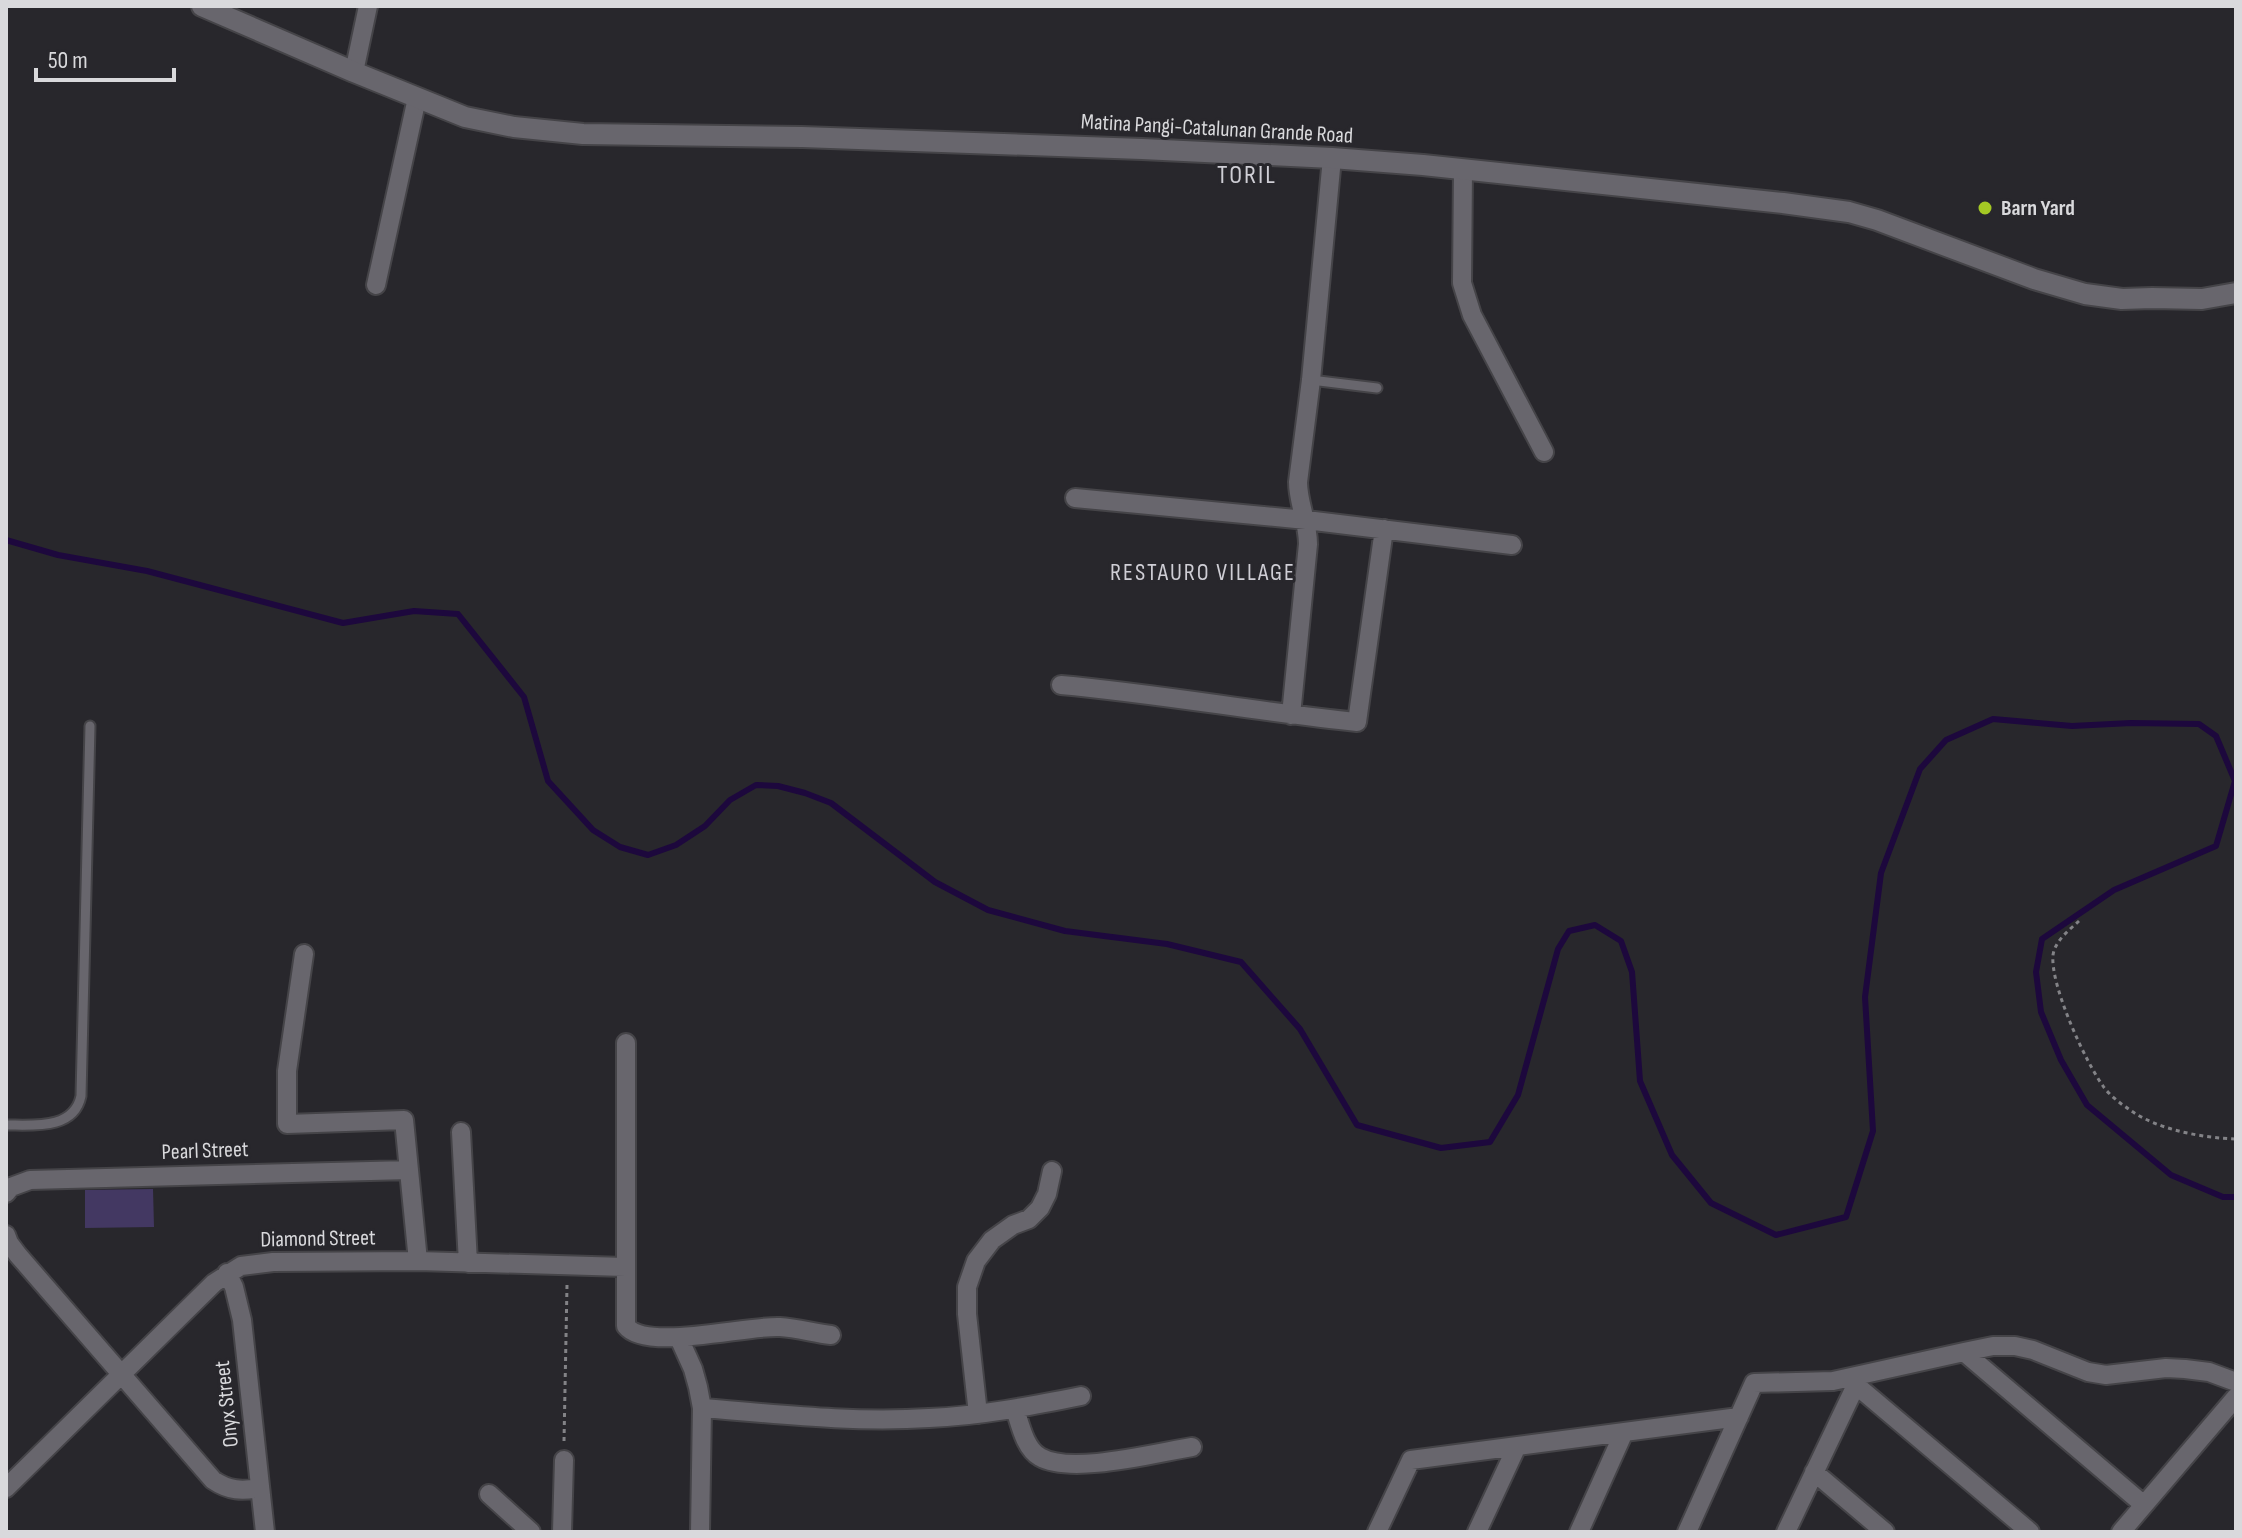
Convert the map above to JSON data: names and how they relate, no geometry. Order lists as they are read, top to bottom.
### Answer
{
  "streets": {
    "street": [
      "Matina Pangi-Catalunan Grande Road",
      "Pearl Street",
      "Diamond Street",
      "Onyx Street"
    ]
  },
  "crossings": [
    ["Diamond Street", "Onyx Street"]
  ],
  "districts": ["TORIL", "RESTAURO VILLAGE"],
  "places": ["Barn Yard"],
  "scale_bar": "50 m"
}
